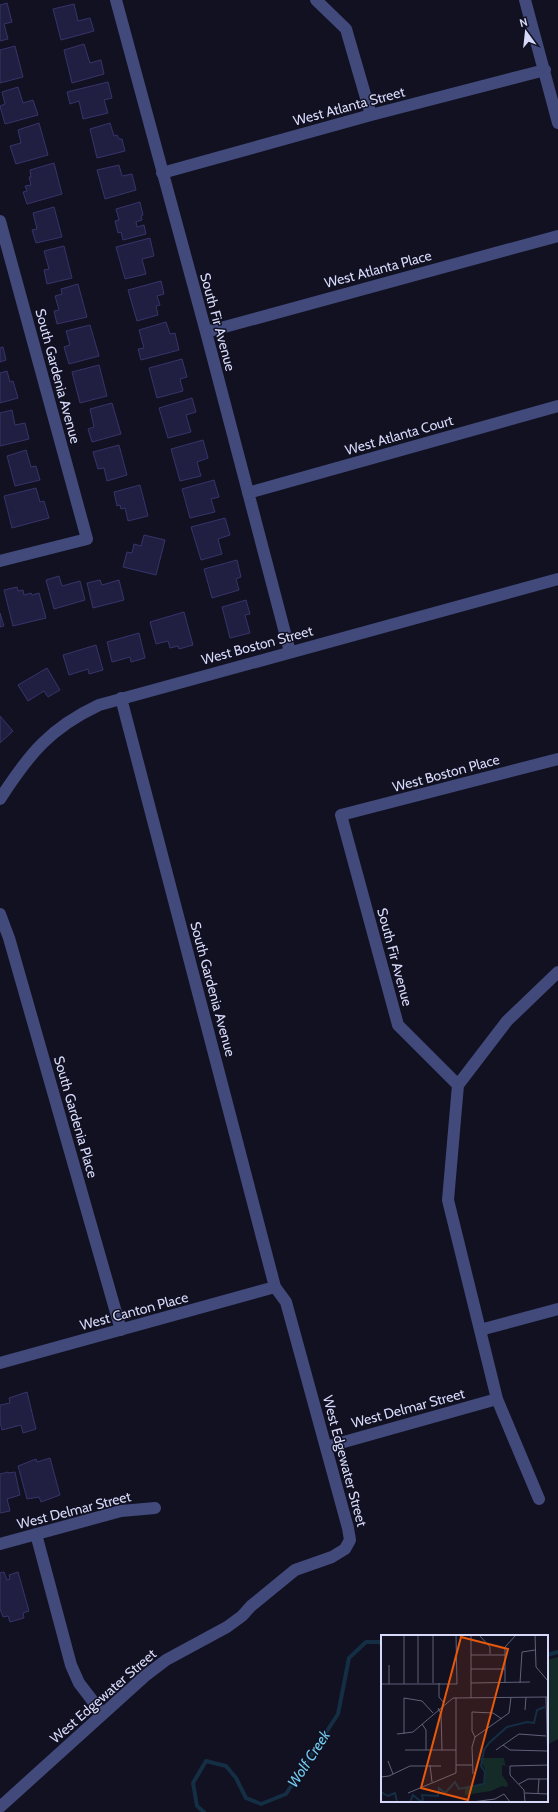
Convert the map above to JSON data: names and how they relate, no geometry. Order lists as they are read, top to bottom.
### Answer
{
  "streets": {
    "street": [
      "West Atlanta Street",
      "West Atlanta Place",
      "South Fir Avenue",
      "South Gardenia Avenue",
      "West Atlanta Court",
      "West Boston Street",
      "West Boston Place",
      "South Gardenia Place",
      "West Canton Place",
      "West Delmar Street",
      "West Edgewater Street"
    ]
  },
  "crossings": [
    ["West Atlanta Street", "South Fir Avenue"],
    ["West Atlanta Place", "South Fir Avenue"],
    ["South Fir Avenue", "West Atlanta Court"],
    ["South Fir Avenue", "West Boston Street"],
    ["South Fir Avenue", "West Boston Place"],
    ["South Gardenia Avenue", "West Boston Street"],
    ["South Gardenia Avenue", "West Canton Place"],
    ["South Gardenia Avenue", "West Edgewater Street"],
    ["South Gardenia Place", "West Canton Place"],
    ["West Canton Place", "West Edgewater Street"],
    ["West Delmar Street", "West Edgewater Street"]
  ],
  "water": ["Wolf Creek"],
  "north": "top"
}
